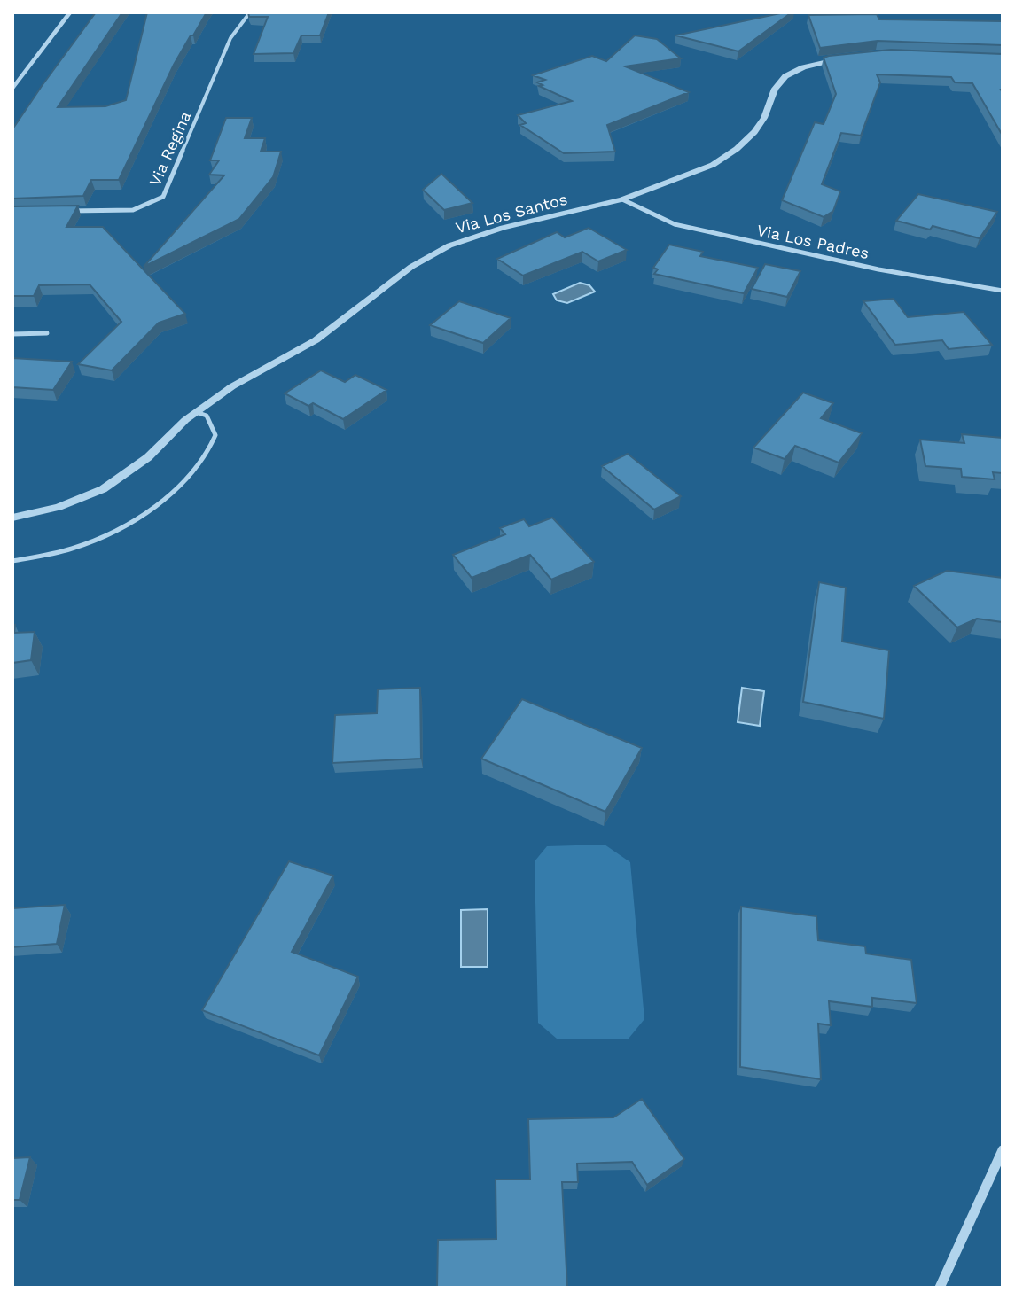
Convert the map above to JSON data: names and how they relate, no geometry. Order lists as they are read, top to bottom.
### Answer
{
  "streets": {
    "street": ["Via Regina", "Via Los Santos", "Via Los Padres"]
  },
  "crossings": [
    ["Via Los Santos", "Via Los Padres"]
  ]
}
